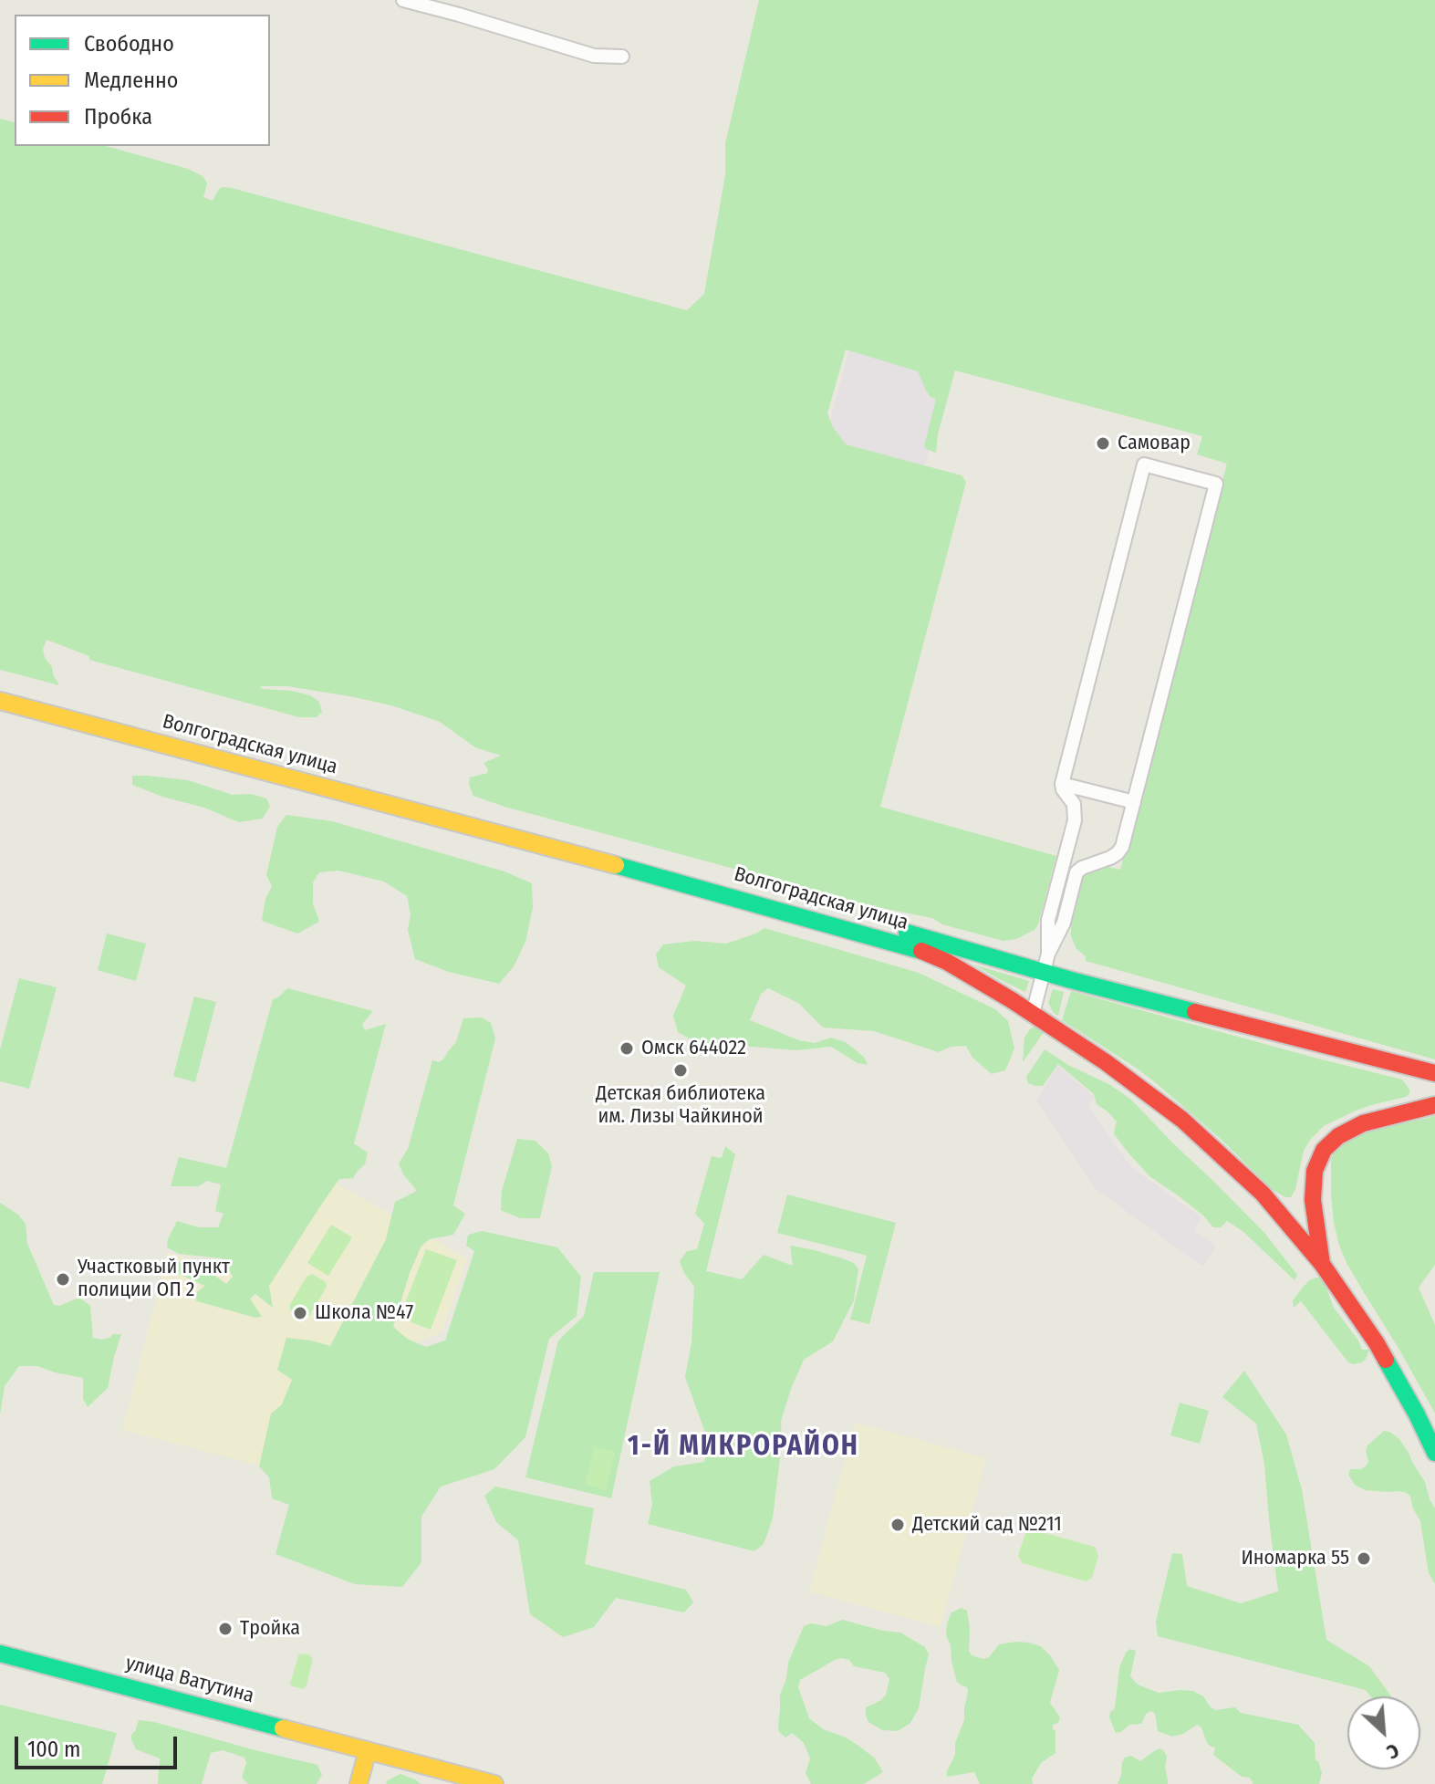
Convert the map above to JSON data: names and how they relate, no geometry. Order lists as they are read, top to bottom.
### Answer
{
  "streets": {
    "main road": ["Волгоградская улица", "улица Ватутина"]
  },
  "districts": ["1-Й МИКРОРАЙОН"],
  "places": [
    "Самовар",
    "Омск 644022",
    "Детская библиотека им. Лизы Чайкиной",
    "Участковый пункт полиции ОП 2",
    "Школа №47",
    "Детский сад №211",
    "Иномарка 55",
    "Тройка"
  ],
  "legend": ["Свободно", "Медленно", "Пробка"],
  "scale_bar": "100 m",
  "north": "bottom right"
}
